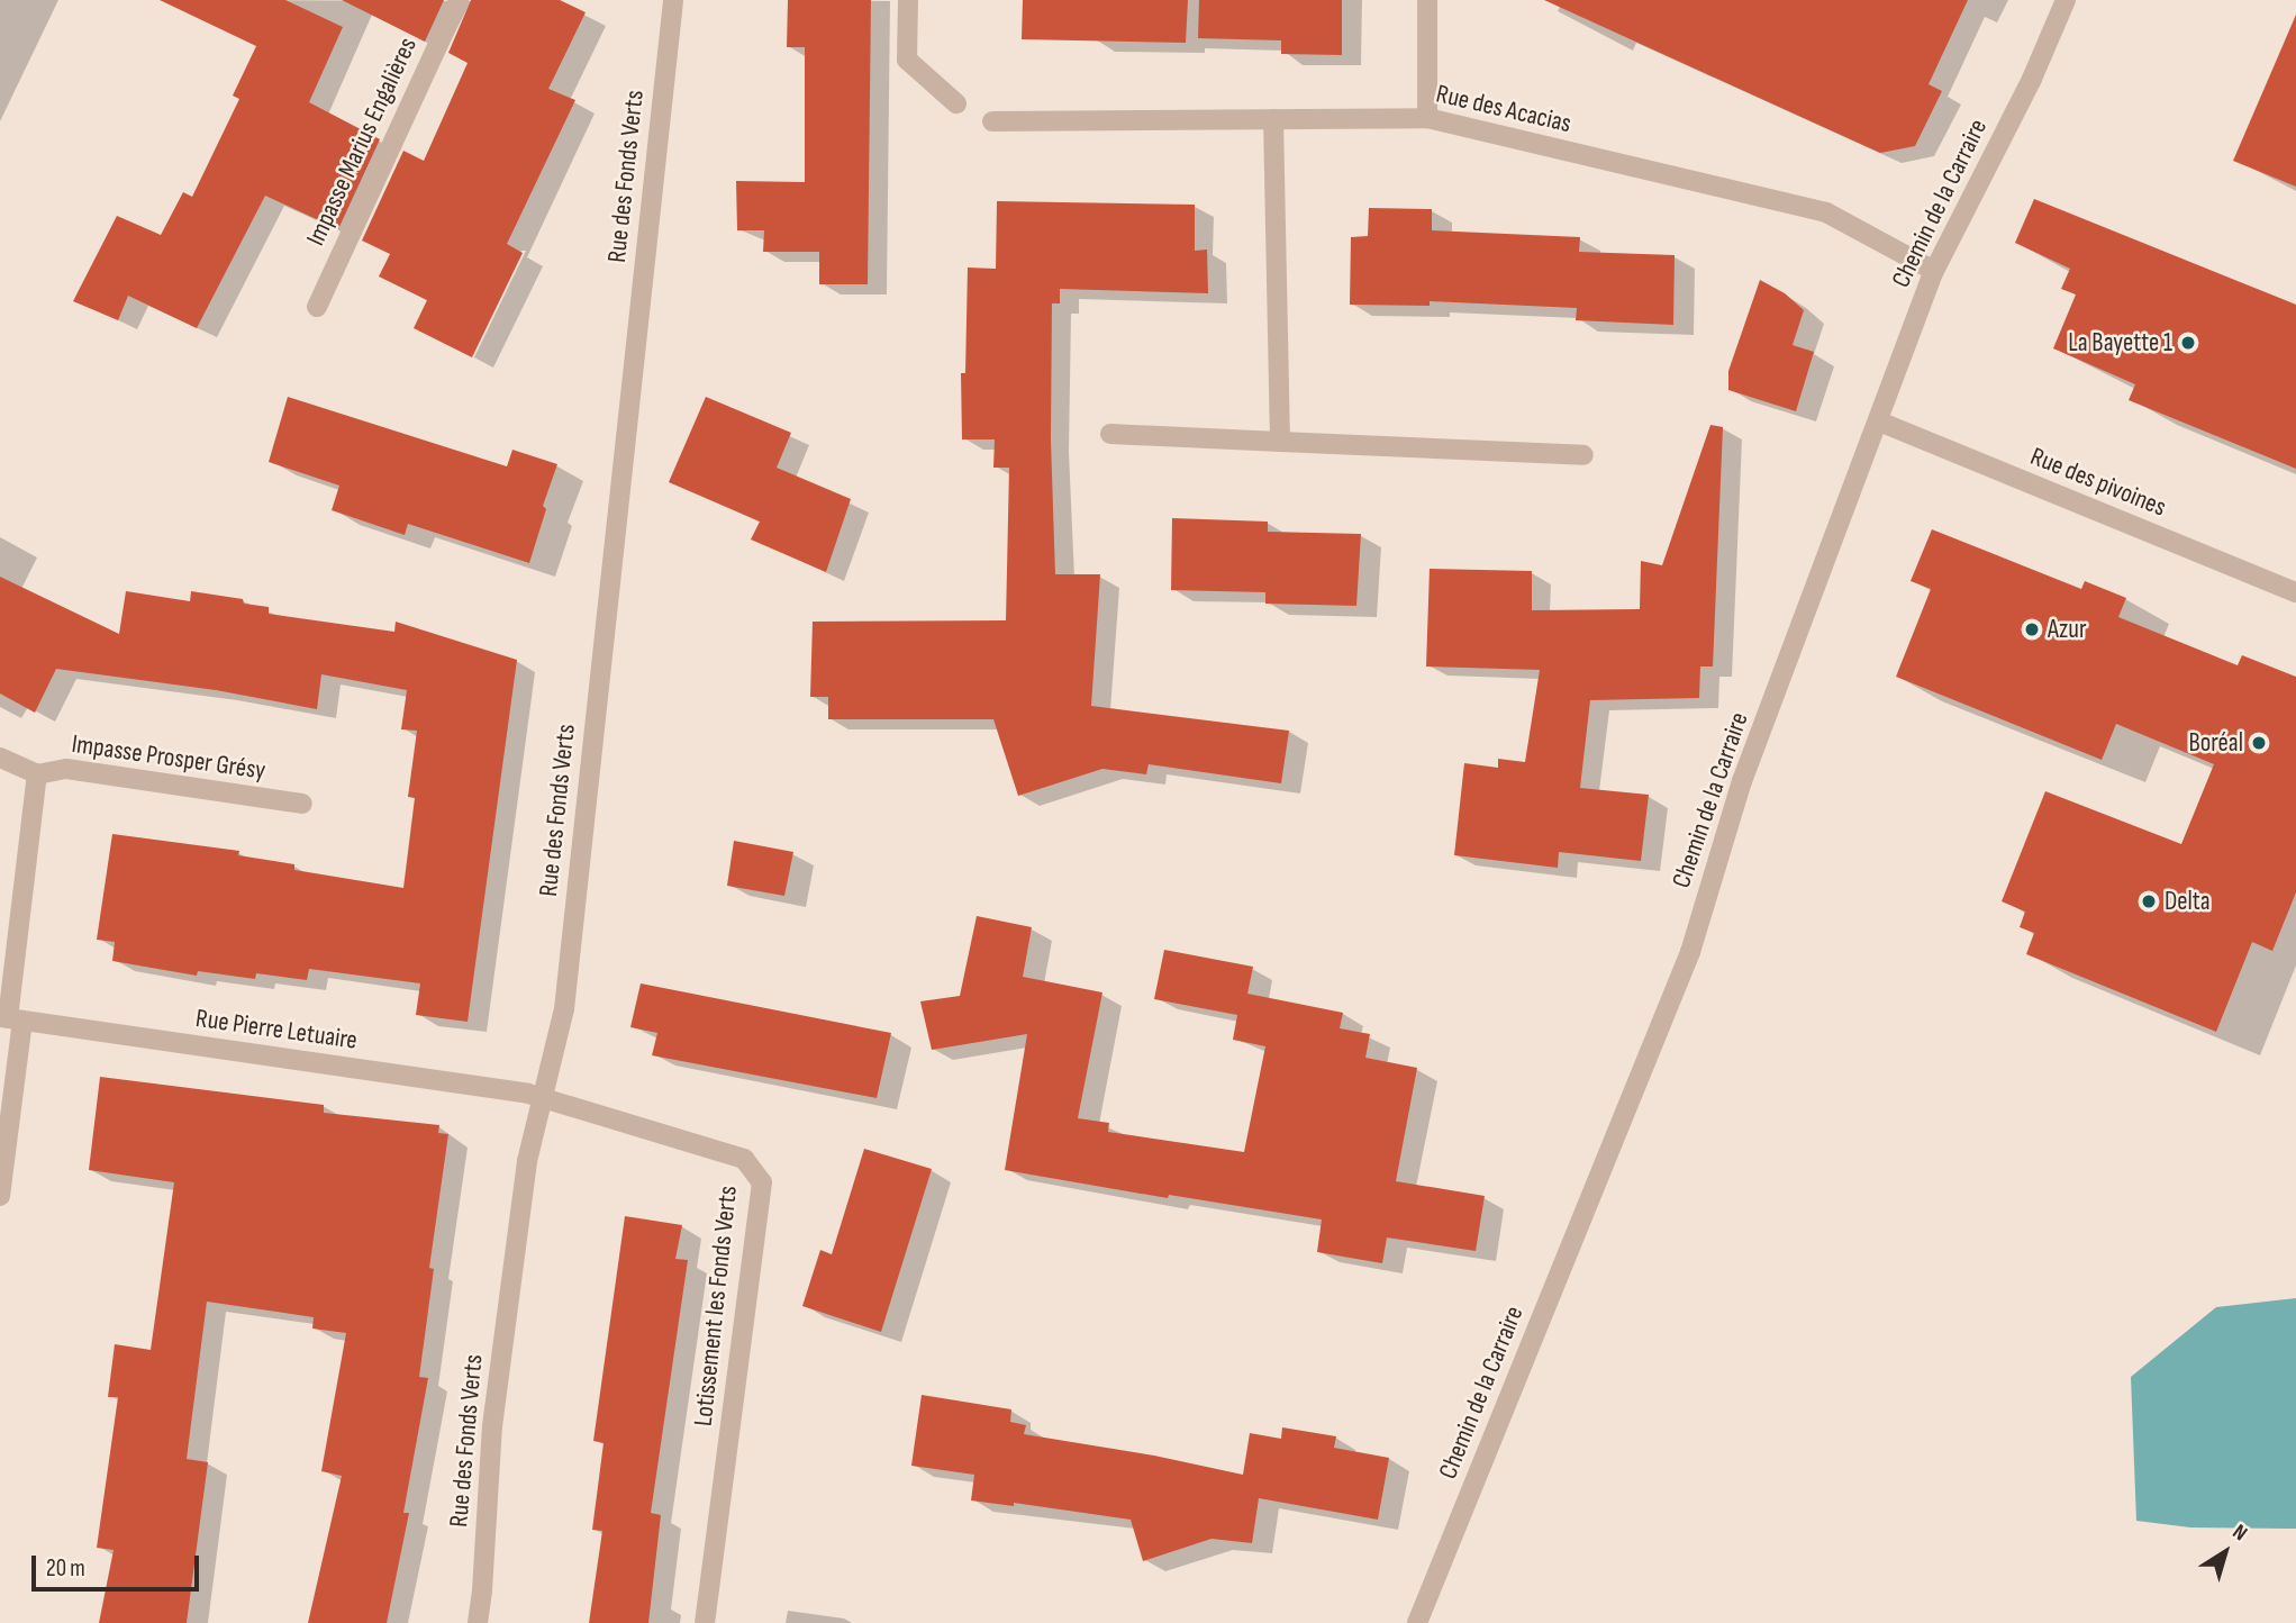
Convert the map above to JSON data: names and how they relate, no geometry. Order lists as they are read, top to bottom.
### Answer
{
  "streets": {
    "street": [
      "Rue des Acacias",
      "Impasse Marius Engalières",
      "Rue des Fonds Verts",
      "Chemin de la Carraire",
      "Rue des pivoines",
      "Impasse Prosper Grésy",
      "Rue Pierre Letuaire",
      "Lotissement les Fonds Verts"
    ]
  },
  "crossings": [
    ["Rue des Acacias", "Chemin de la Carraire"],
    ["Rue des Fonds Verts", "Rue Pierre Letuaire"],
    ["Rue des Fonds Verts", "Lotissement les Fonds Verts"],
    ["Chemin de la Carraire", "Rue des pivoines"],
    ["Impasse Prosper Grésy", "Rue Pierre Letuaire"],
    ["Rue Pierre Letuaire", "Lotissement les Fonds Verts"]
  ],
  "places": [
    "La Bayette 1",
    "Azur",
    "Boréal",
    "Delta"
  ],
  "scale_bar": "20 m",
  "north": "top right"
}
